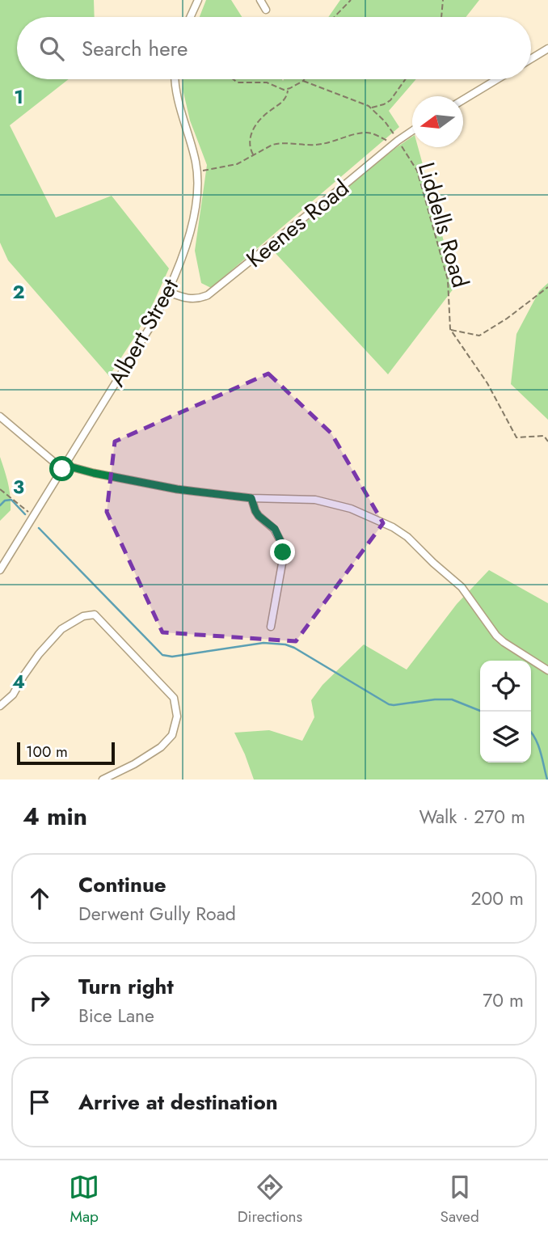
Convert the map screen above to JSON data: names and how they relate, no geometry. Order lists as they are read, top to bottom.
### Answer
{
  "streets": {
    "street": ["Keenes Road", "Albert Street"],
    "path": ["Liddells Road"]
  },
  "crossings": [
    ["Keenes Road", "Liddells Road"],
    ["Keenes Road", "Albert Street"]
  ],
  "scale_bar": "100 m",
  "north": "left",
  "page": {
    "search": "Search here",
    "scale": "100 m",
    "heading": ["4 min", "Walk · 270 m"],
    "list": [
      ["Continue", "Derwent Gully Road", "200 m"],
      ["Turn right", "Bice Lane", "70 m"],
      "Arrive at destination"
    ],
    "nav": ["Map", "Directions", "Saved"]
  },
  "grid": {
    "rows": [
      "1",
      "2",
      "3",
      "4"
    ]
  }
}
